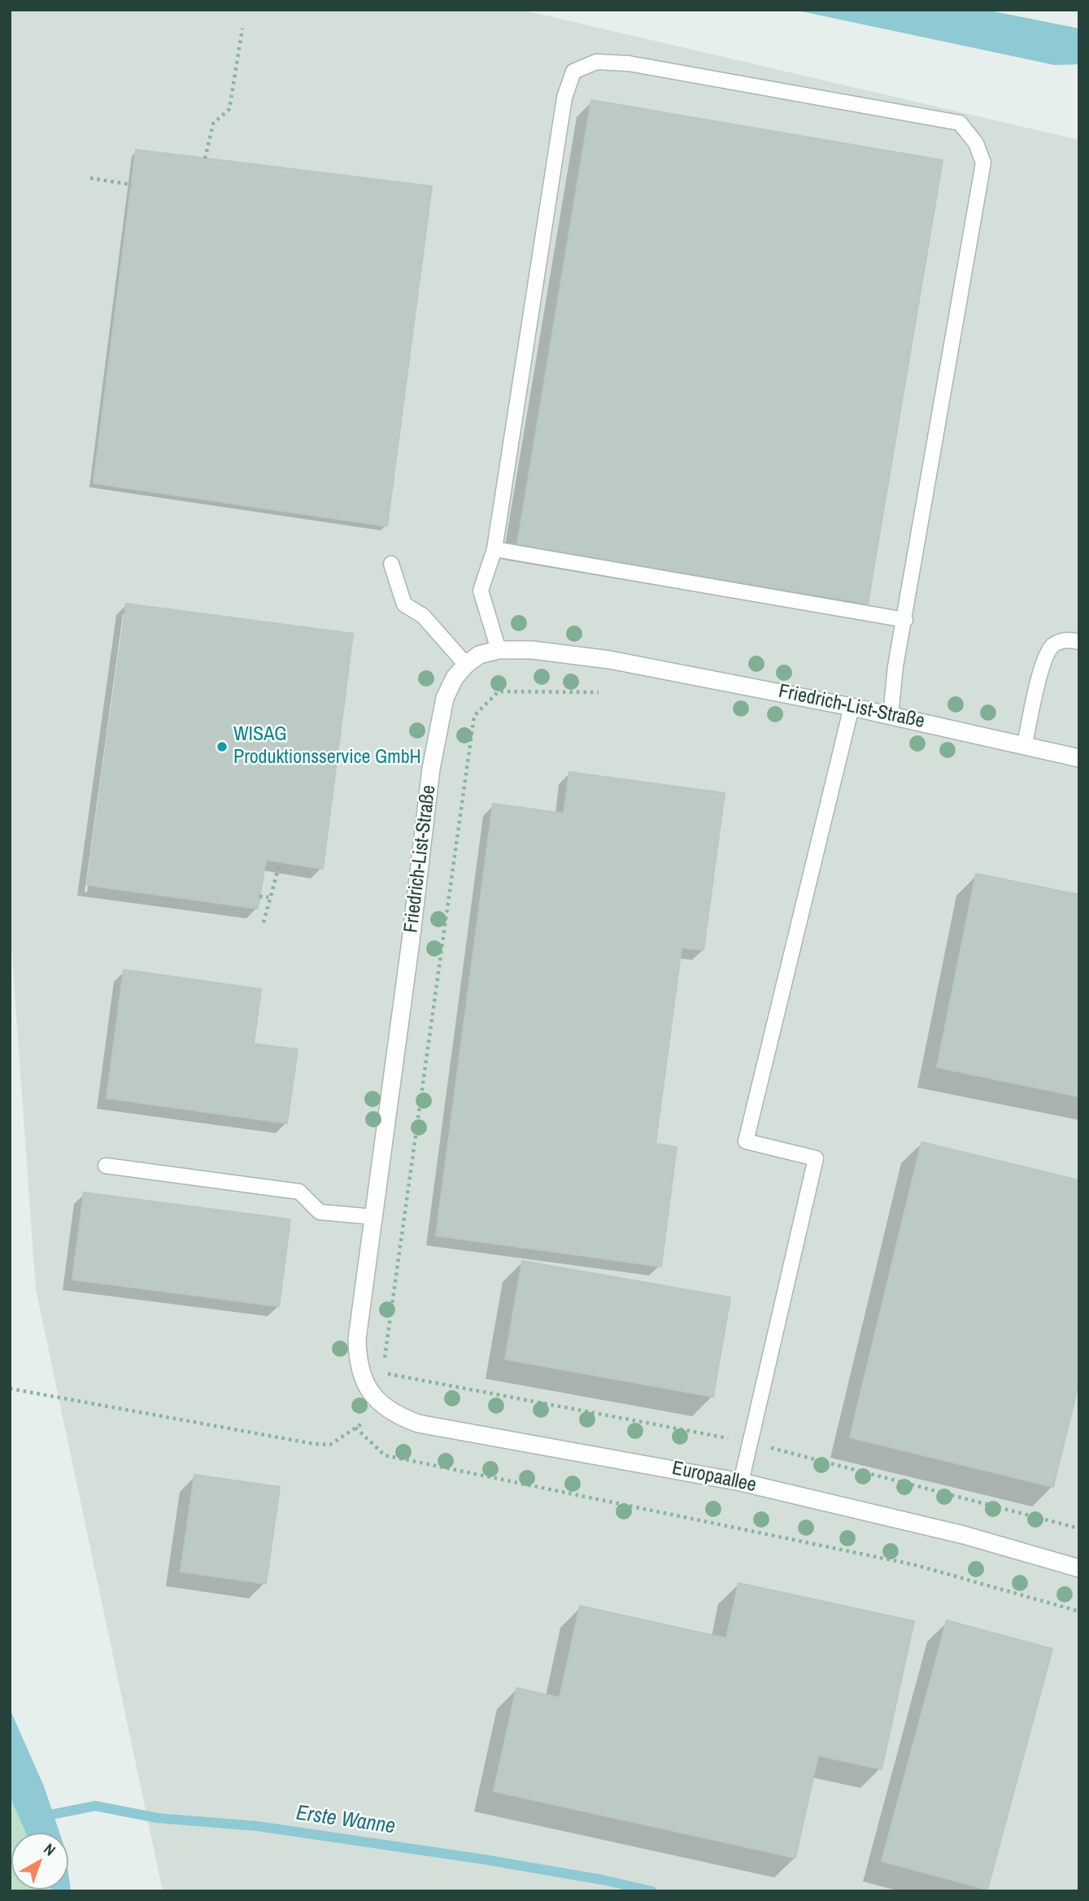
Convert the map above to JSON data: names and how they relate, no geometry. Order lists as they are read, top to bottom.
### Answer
{
  "streets": {
    "street": ["Friedrich-List-Straße", "Europaallee"]
  },
  "crossings": [
    ["Friedrich-List-Straße", "Europaallee"]
  ],
  "water": ["Erste Wanne"],
  "places": ["WISAG Produktionsservice GmbH"],
  "north": "top right"
}
